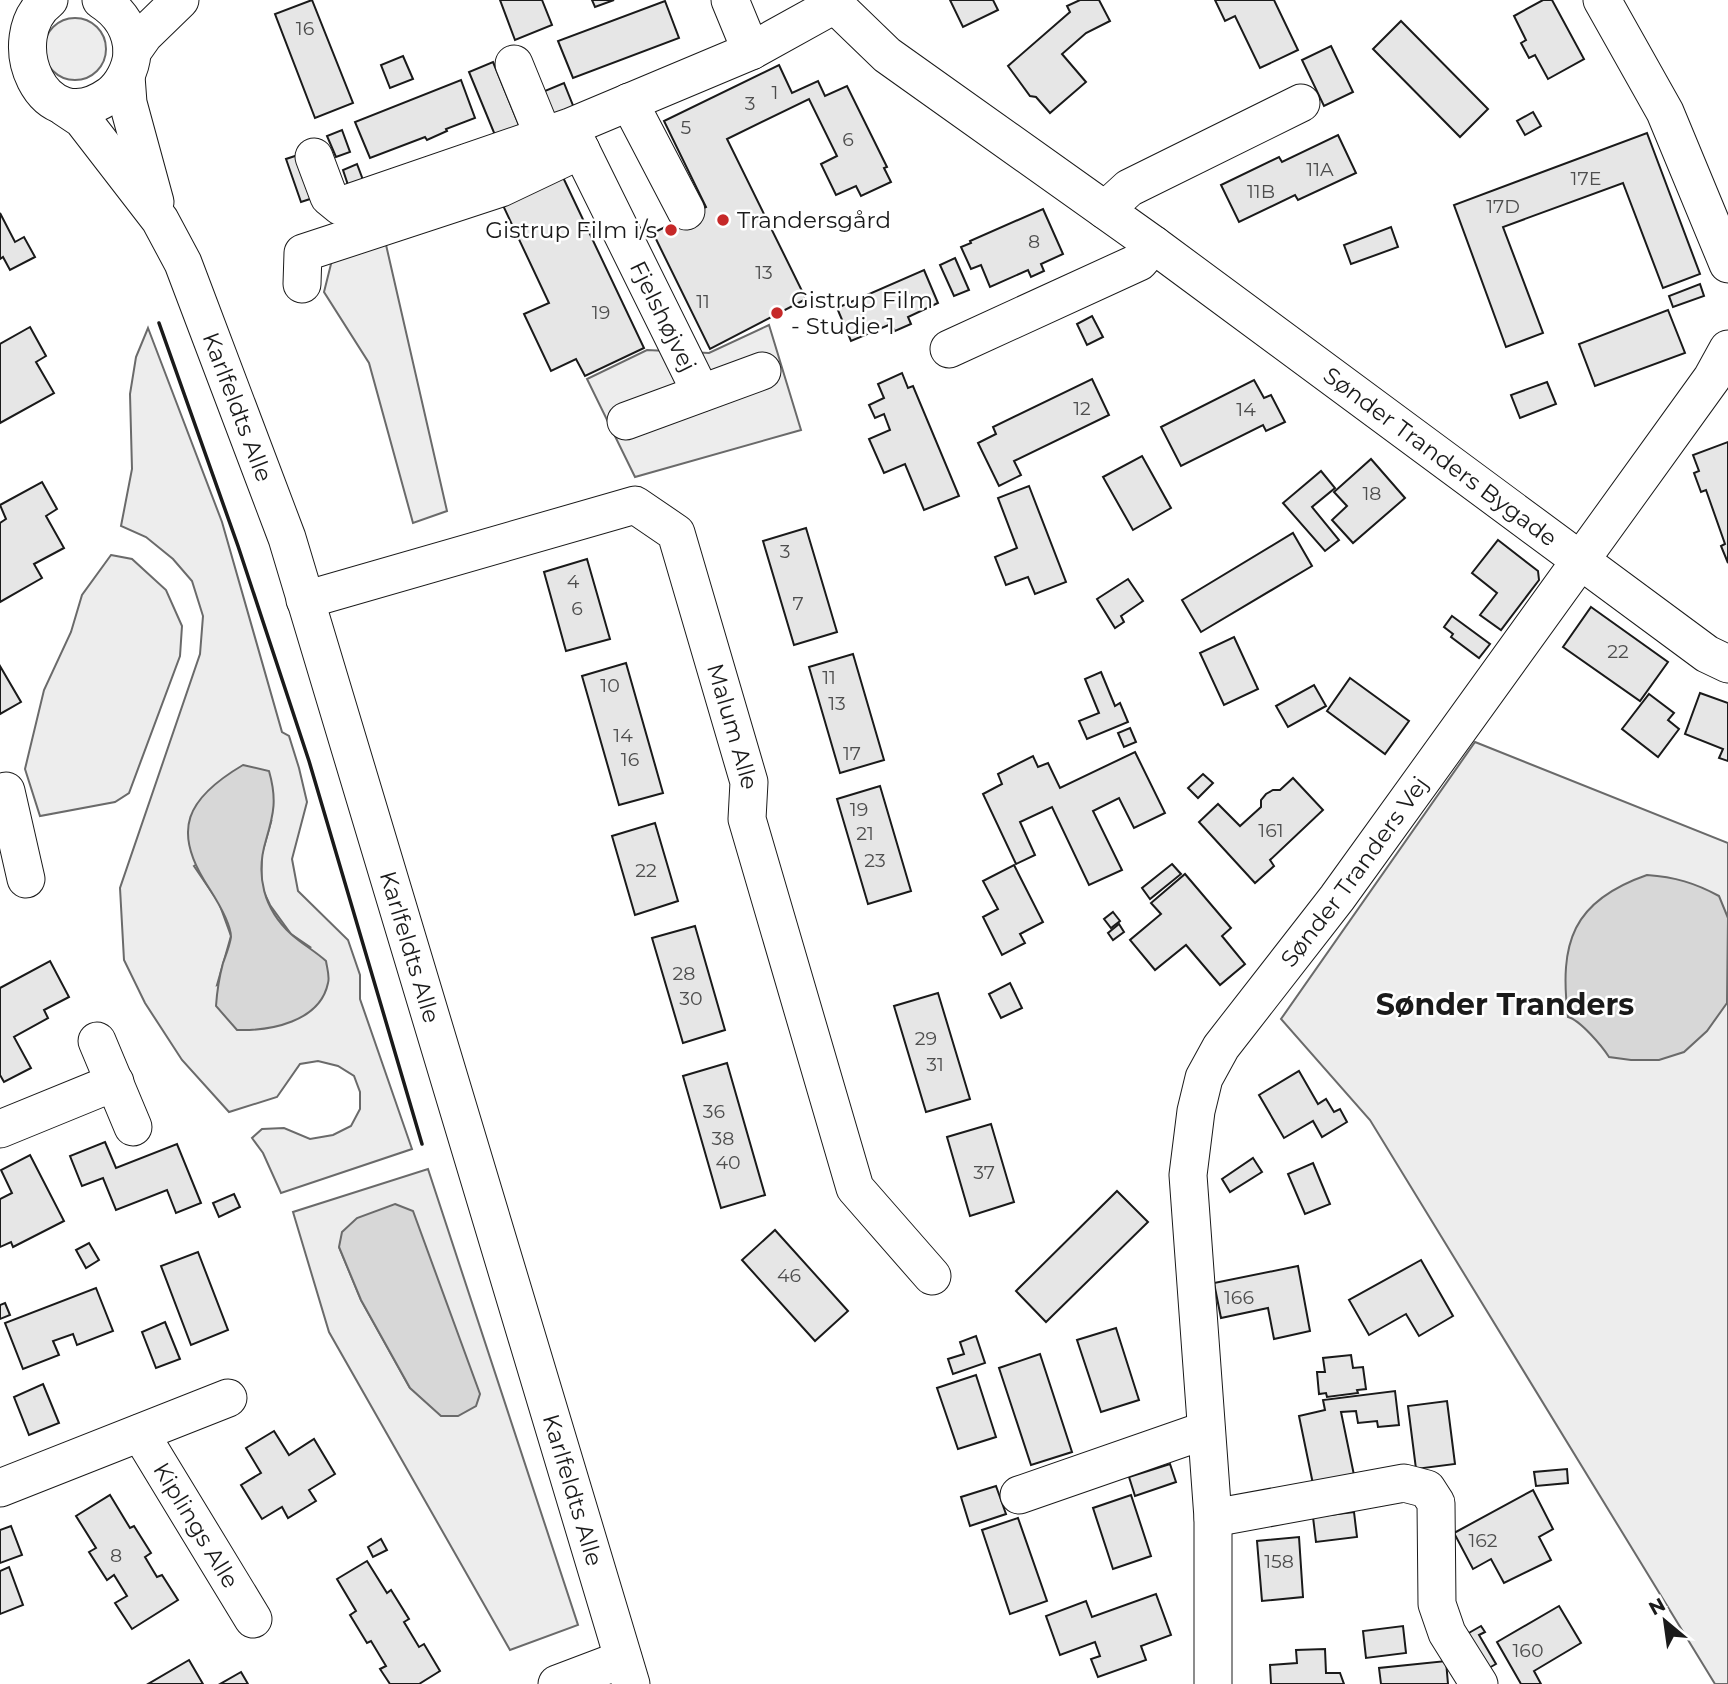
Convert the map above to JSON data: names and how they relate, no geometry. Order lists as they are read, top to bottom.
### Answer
{
  "streets": {
    "street": [
      "Fjelshøjvej",
      "Karlfeldts Alle",
      "Sønder Tranders Bygade",
      "Malum Alle",
      "Sønder Tranders Vej",
      "Kiplings Alle"
    ]
  },
  "crossings": [
    ["Karlfeldts Alle", "Malum Alle"],
    ["Sønder Tranders Bygade", "Sønder Tranders Vej"]
  ],
  "districts": ["Sønder Tranders"],
  "places": ["Trandersgård", "Gistrup Film i/s", "Gistrup Film - Studie 1"],
  "house_numbers": [
    "16",
    "1",
    "3",
    "5",
    "6",
    "11A",
    "17E",
    "11B",
    "17D",
    "8",
    "13",
    "11",
    "19",
    "12",
    "14",
    "18",
    "3",
    "4",
    "7",
    "6",
    "22",
    "11",
    "10",
    "13",
    "14",
    "17",
    "16",
    "19",
    "161",
    "21",
    "23",
    "22",
    "28",
    "30",
    "29",
    "31",
    "36",
    "38",
    "40",
    "37",
    "46",
    "166",
    "162",
    "8",
    "158",
    "160"
  ],
  "north": "top left"
}
